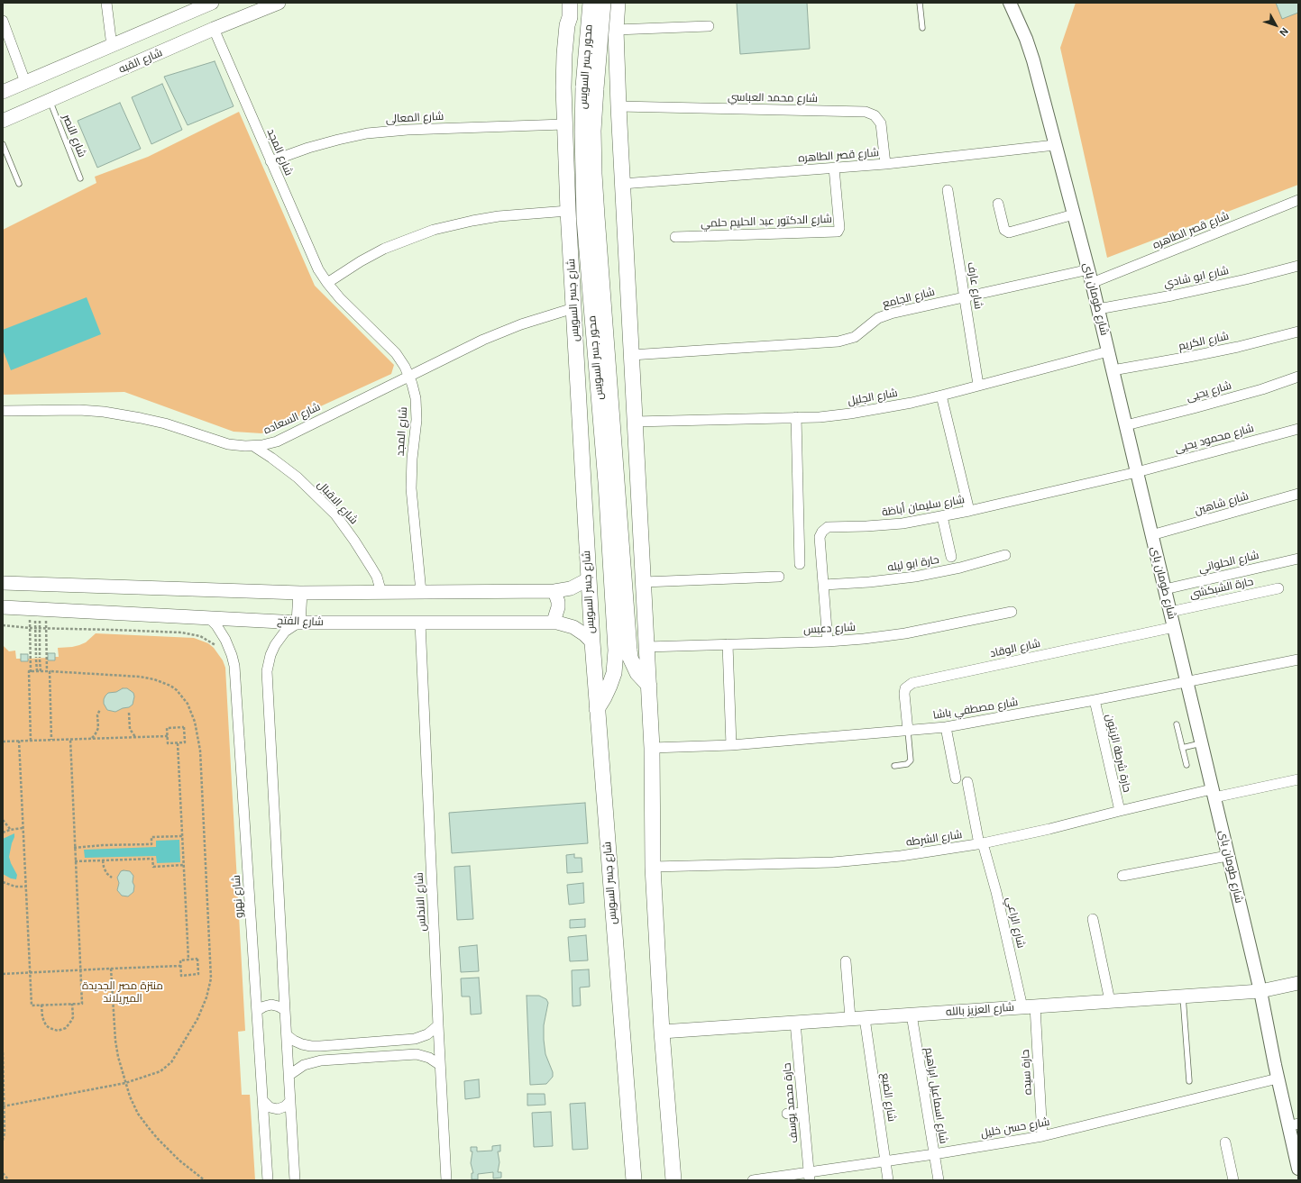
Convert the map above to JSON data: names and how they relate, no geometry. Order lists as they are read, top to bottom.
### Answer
{
  "streets": {
    "main road": [
      "شارع القبه",
      "محور جسر السويس",
      "شارع جسر السويس",
      "شارع الفتح",
      "شارع العزيز بالله"
    ],
    "street": [
      "شارع محمد العباسي",
      "شارع المعالى",
      "شارع المجد",
      "شارع قصر الطاهره",
      "شارع الدكتور عبد الحليم حلمي",
      "شارع ابو شادي",
      "شارع عارف",
      "شارع الجامع",
      "شارع طومان باى",
      "شارع الكريم",
      "شارع يحيى",
      "شارع الجليل",
      "شارع السعاده",
      "شارع محمود يحيى",
      "شارع الاقبال",
      "شارع شاهين",
      "شارع سليمان أباظة",
      "شارع الحلواني",
      "حارة ابو ليله",
      "حارة الشبكشى",
      "شارع دعبس",
      "شارع الوقاد",
      "شارع مصطفي باشا",
      "حارة شرطة الزيتون",
      "شارع الشرطه",
      "شارع نهرو",
      "شارع الاندلس",
      "شارع الراعي",
      "حارة سيده",
      "شارع اسماعيل ابراهيم",
      "شارع الضبع",
      "حارة محمد يوسف",
      "شارع حسن خليل"
    ],
    "lane": ["شارع النصر"]
  },
  "crossings": [
    ["شارع القبه", "شارع النصر"],
    ["شارع القبه", "شارع المجد"],
    ["محور جسر السويس", "شارع جسر السويس"],
    ["شارع محمد العباسي", "شارع قصر الطاهره"],
    ["شارع المعالى", "شارع المجد"],
    ["شارع المعالى", "شارع جسر السويس"],
    ["شارع المجد", "شارع السعاده"],
    ["شارع قصر الطاهره", "شارع الدكتور عبد الحليم حلمي"],
    ["شارع قصر الطاهره", "شارع طومان باى"],
    ["شارع ابو شادي", "شارع طومان باى"],
    ["شارع عارف", "شارع الجامع"],
    ["شارع عارف", "شارع الجليل"],
    ["شارع الجامع", "شارع طومان باى"],
    ["شارع طومان باى", "شارع الكريم"],
    ["شارع طومان باى", "شارع يحيى"],
    ["شارع طومان باى", "شارع الجليل"],
    ["شارع طومان باى", "شارع محمود يحيى"],
    ["شارع طومان باى", "شارع شاهين"],
    ["شارع طومان باى", "شارع سليمان أباظة"],
    ["شارع طومان باى", "شارع الحلواني"],
    ["شارع طومان باى", "حارة الشبكشى"],
    ["شارع طومان باى", "شارع الوقاد"],
    ["شارع طومان باى", "شارع مصطفي باشا"],
    ["شارع طومان باى", "شارع الشرطه"],
    ["شارع طومان باى", "شارع العزيز بالله"],
    ["شارع طومان باى", "شارع حسن خليل"],
    ["شارع جسر السويس", "شارع السعاده"],
    ["شارع جسر السويس", "شارع الفتح"],
    ["شارع السعاده", "شارع الاقبال"],
    ["شارع محمود يحيى", "شارع سليمان أباظة"],
    ["شارع سليمان أباظة", "حارة ابو ليله"],
    ["شارع سليمان أباظة", "شارع دعبس"],
    ["شارع الفتح", "شارع نهرو"],
    ["شارع الفتح", "شارع الاندلس"],
    ["شارع الوقاد", "شارع مصطفي باشا"],
    ["شارع مصطفي باشا", "حارة شرطة الزيتون"],
    ["حارة شرطة الزيتون", "شارع الشرطه"],
    ["شارع الشرطه", "شارع الراعي"],
    ["شارع الراعي", "شارع العزيز بالله"],
    ["شارع الراعي", "حارة سيده"],
    ["شارع العزيز بالله", "حارة سيده"],
    ["شارع العزيز بالله", "شارع اسماعيل ابراهيم"],
    ["شارع العزيز بالله", "شارع الضبع"],
    ["شارع العزيز بالله", "حارة محمد يوسف"],
    ["حارة سيده", "شارع حسن خليل"],
    ["شارع اسماعيل ابراهيم", "شارع حسن خليل"],
    ["شارع الضبع", "شارع حسن خليل"],
    ["حارة محمد يوسف", "شارع حسن خليل"]
  ],
  "parks": ["منتزة مصر الجديدة الميريلاند"],
  "north": "bottom right"
}
